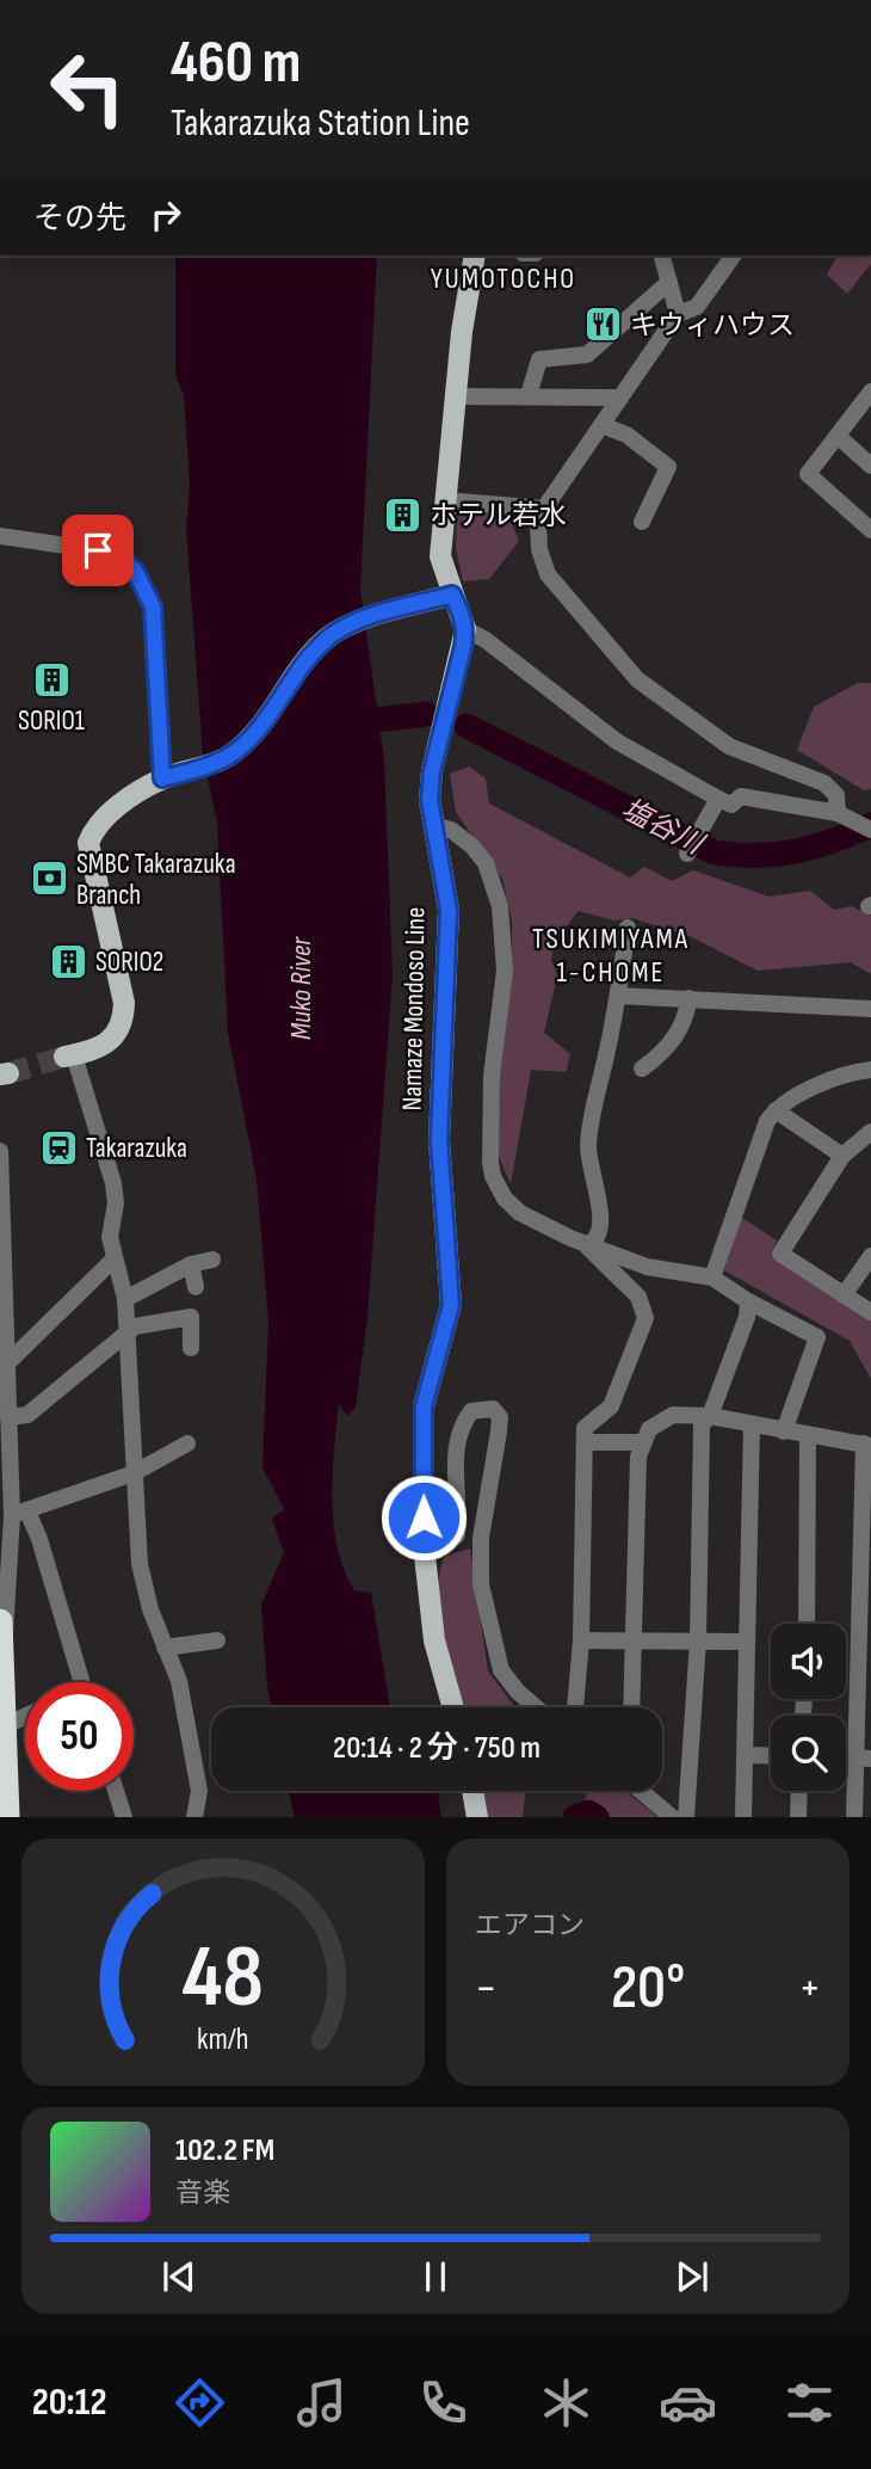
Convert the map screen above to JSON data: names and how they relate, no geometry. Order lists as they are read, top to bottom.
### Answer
{
  "streets": {
    "main road": ["Namaze Mondoso Line"]
  },
  "districts": ["YUMOTOCHO", "TSUKIMIYAMA 1-CHOME"],
  "water": ["塩谷川", "Muko River"],
  "places": {
    "restaurant": ["キウィハウス"],
    "building": ["ホテル若水", "SORIO1", "SORIO2"],
    "bank": ["SMBC Takarazuka Branch"],
    "station": ["Takarazuka"]
  },
  "page": {
    "turn": ["460 m", "Takarazuka Station Line"],
    "then": "その先",
    "limit": "50",
    "trip": "20:14 · 2 分 · 750 m",
    "tile": "エアコン",
    "heat": ["−", "20°", "+"],
    "song": ["102.2 FM", "音楽"],
    "tabs": "20:12",
    "gauge": ["48", "km/h"]
  }
}
